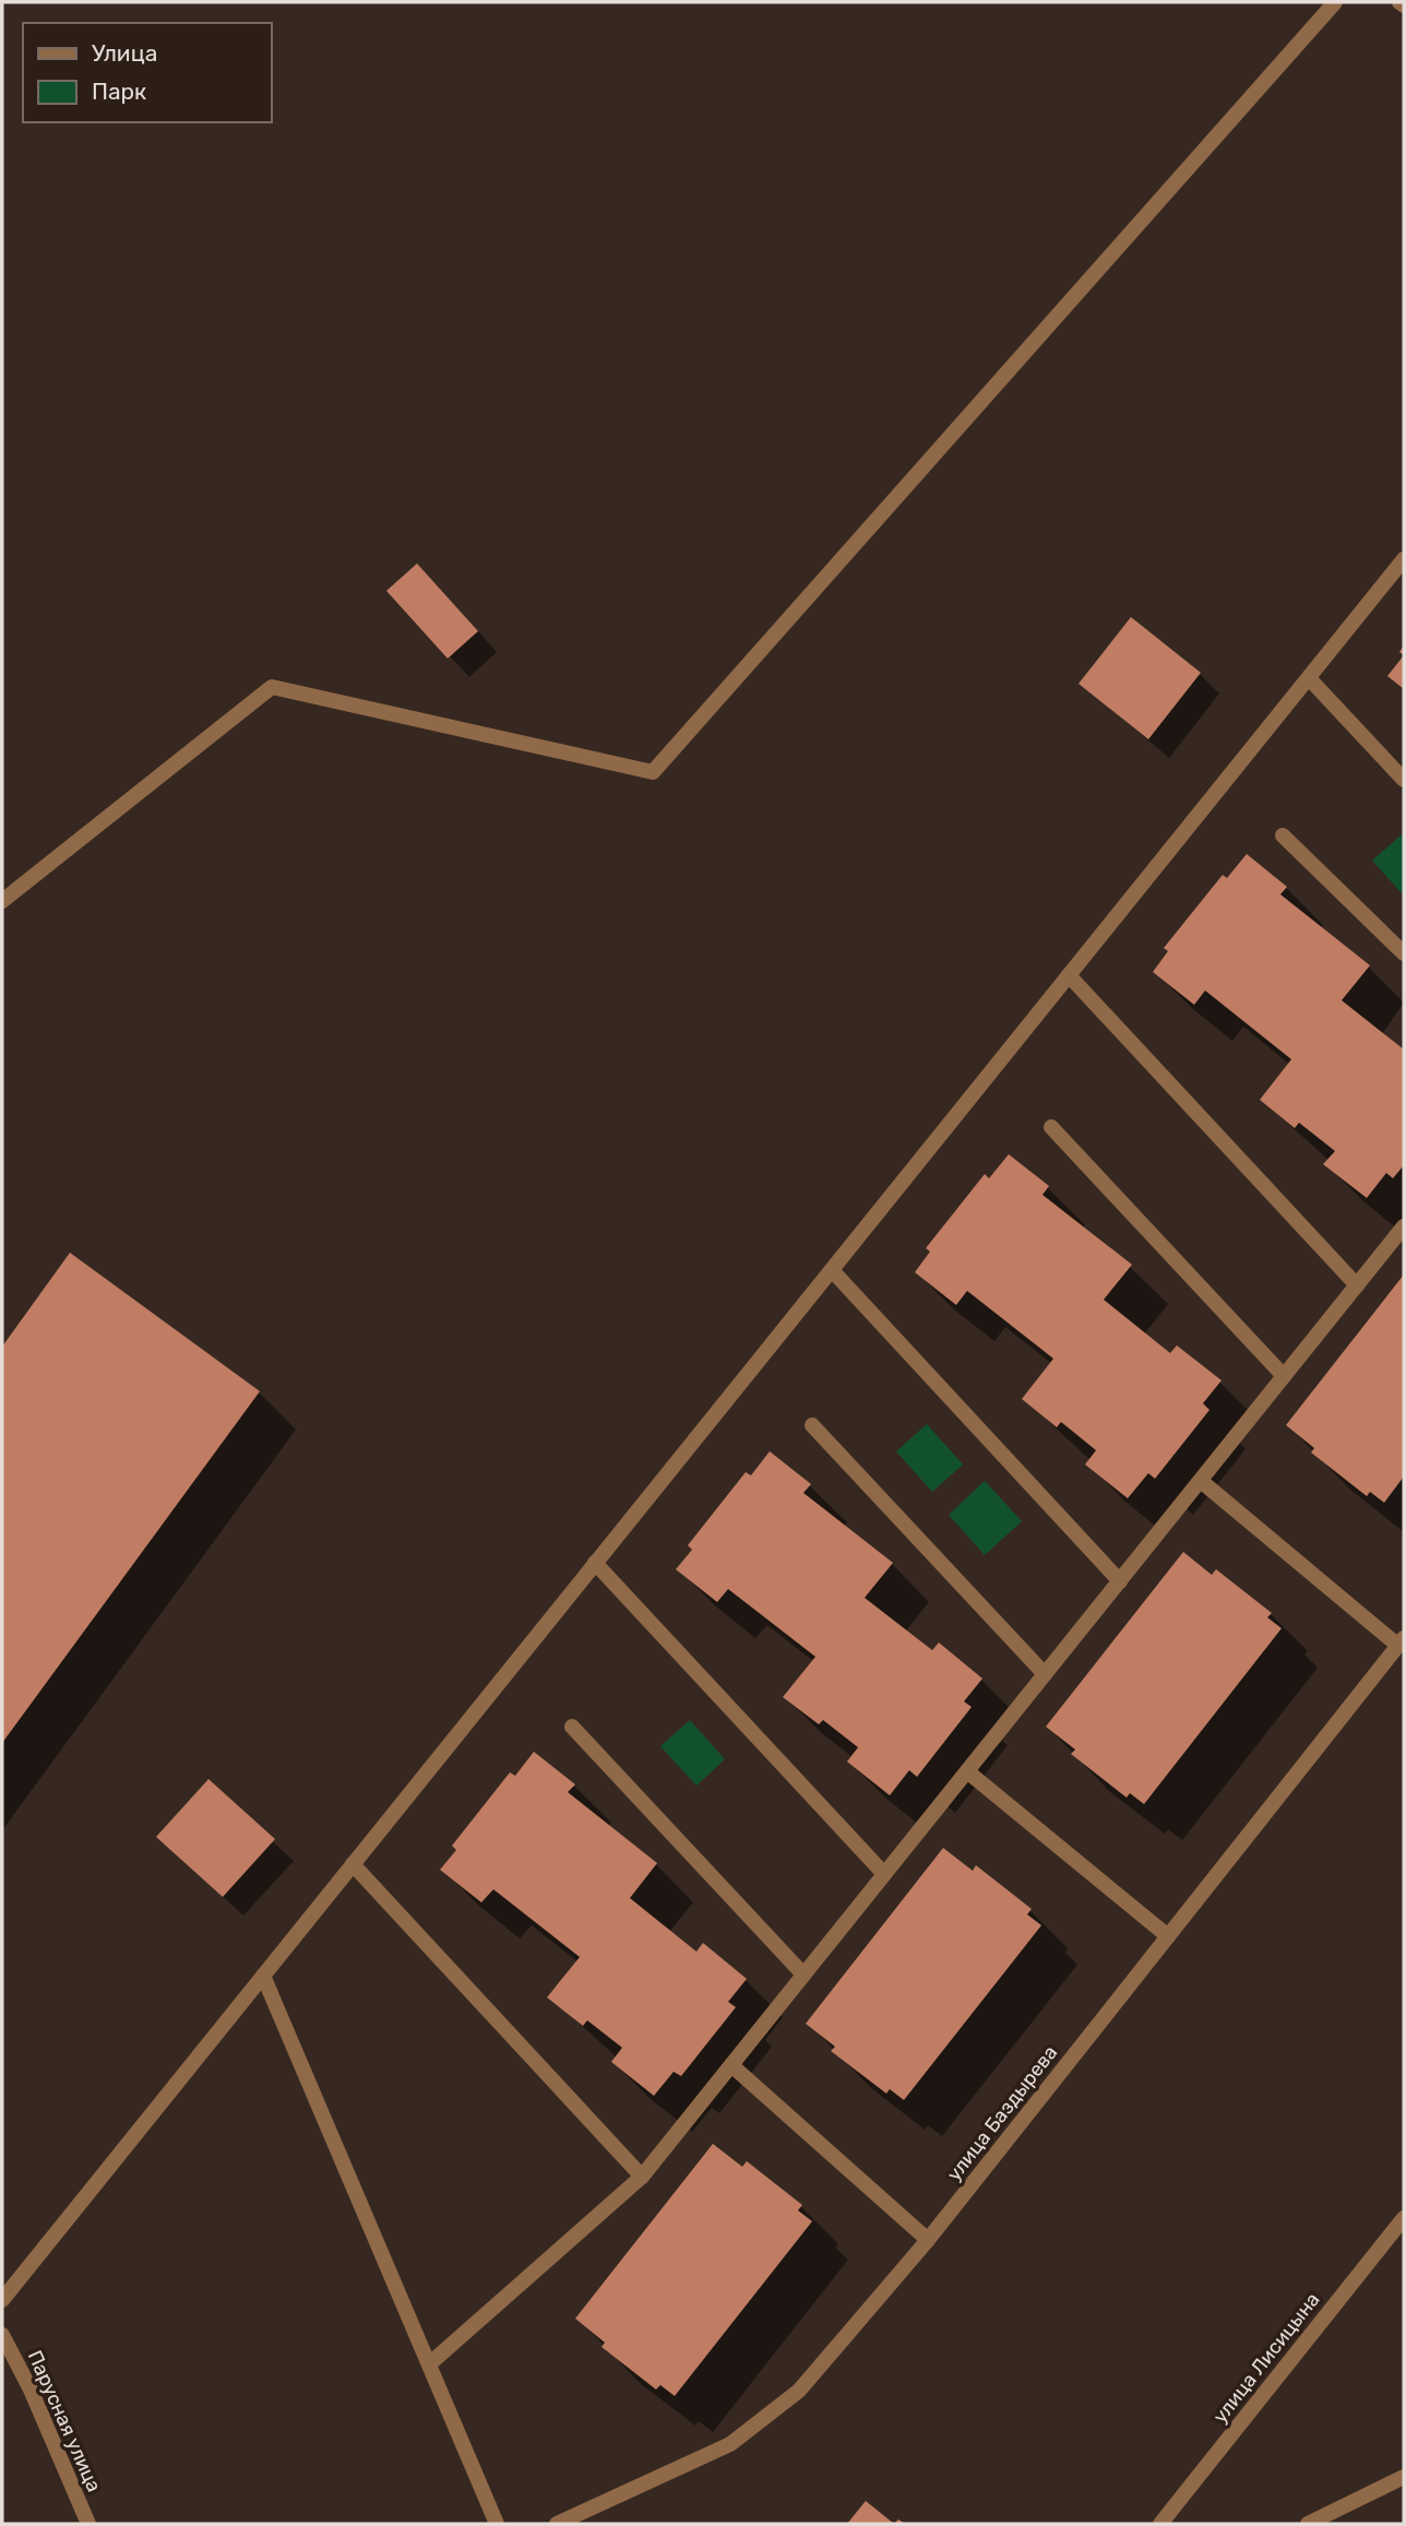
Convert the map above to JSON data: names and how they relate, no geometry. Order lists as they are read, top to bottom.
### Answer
{
  "streets": {
    "street": ["улица Баздырева", "улица Лисицына", "Парусная улица"]
  },
  "legend": ["Улица", "Парк"]
}
